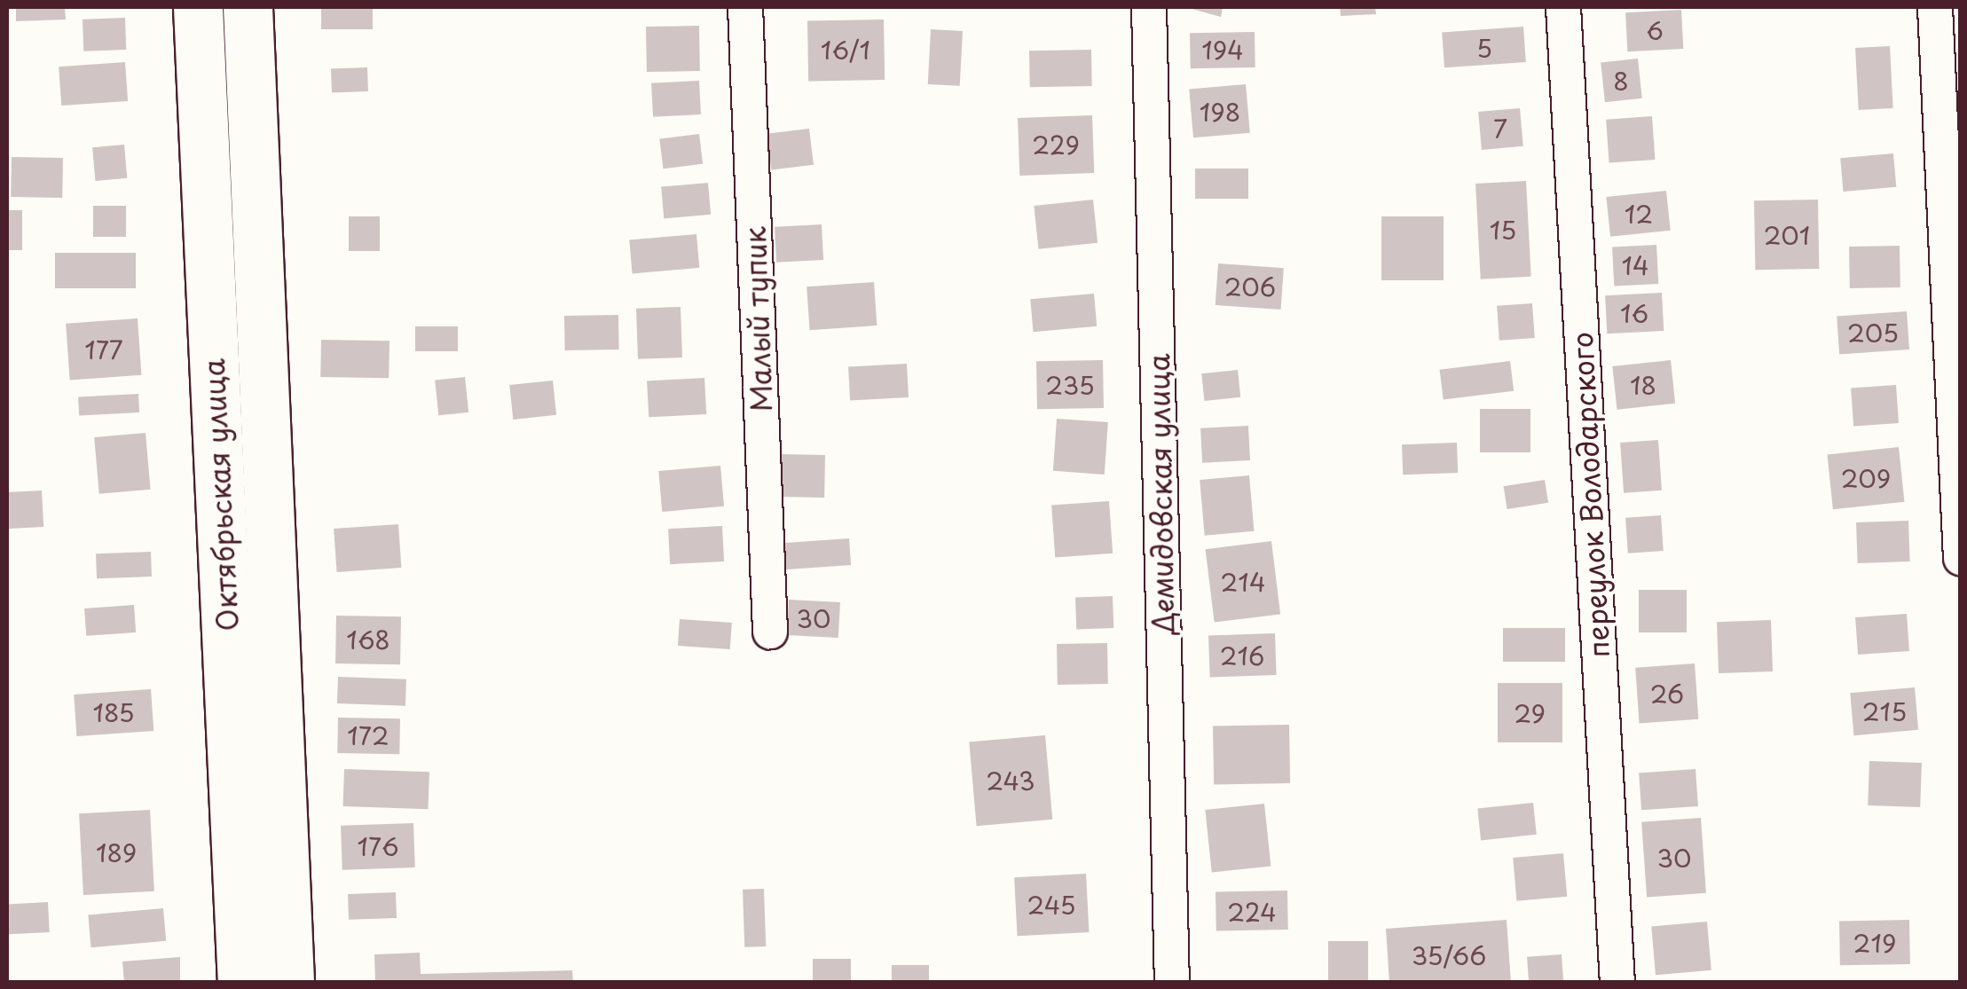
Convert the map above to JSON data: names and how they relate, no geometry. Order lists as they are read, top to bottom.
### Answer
{
  "streets": {
    "main road": ["Октябрьская улица"],
    "street": ["Малый тупик", "Демидовская улица", "переулок Володарского"]
  },
  "house_numbers": [
    "6",
    "5",
    "16/1",
    "194",
    "8",
    "198",
    "7",
    "229",
    "12",
    "15",
    "201",
    "14",
    "206",
    "16",
    "205",
    "177",
    "235",
    "18",
    "209",
    "214",
    "30",
    "168",
    "216",
    "26",
    "215",
    "185",
    "29",
    "172",
    "243",
    "176",
    "189",
    "30",
    "245",
    "224",
    "219",
    "35/66"
  ]
}
